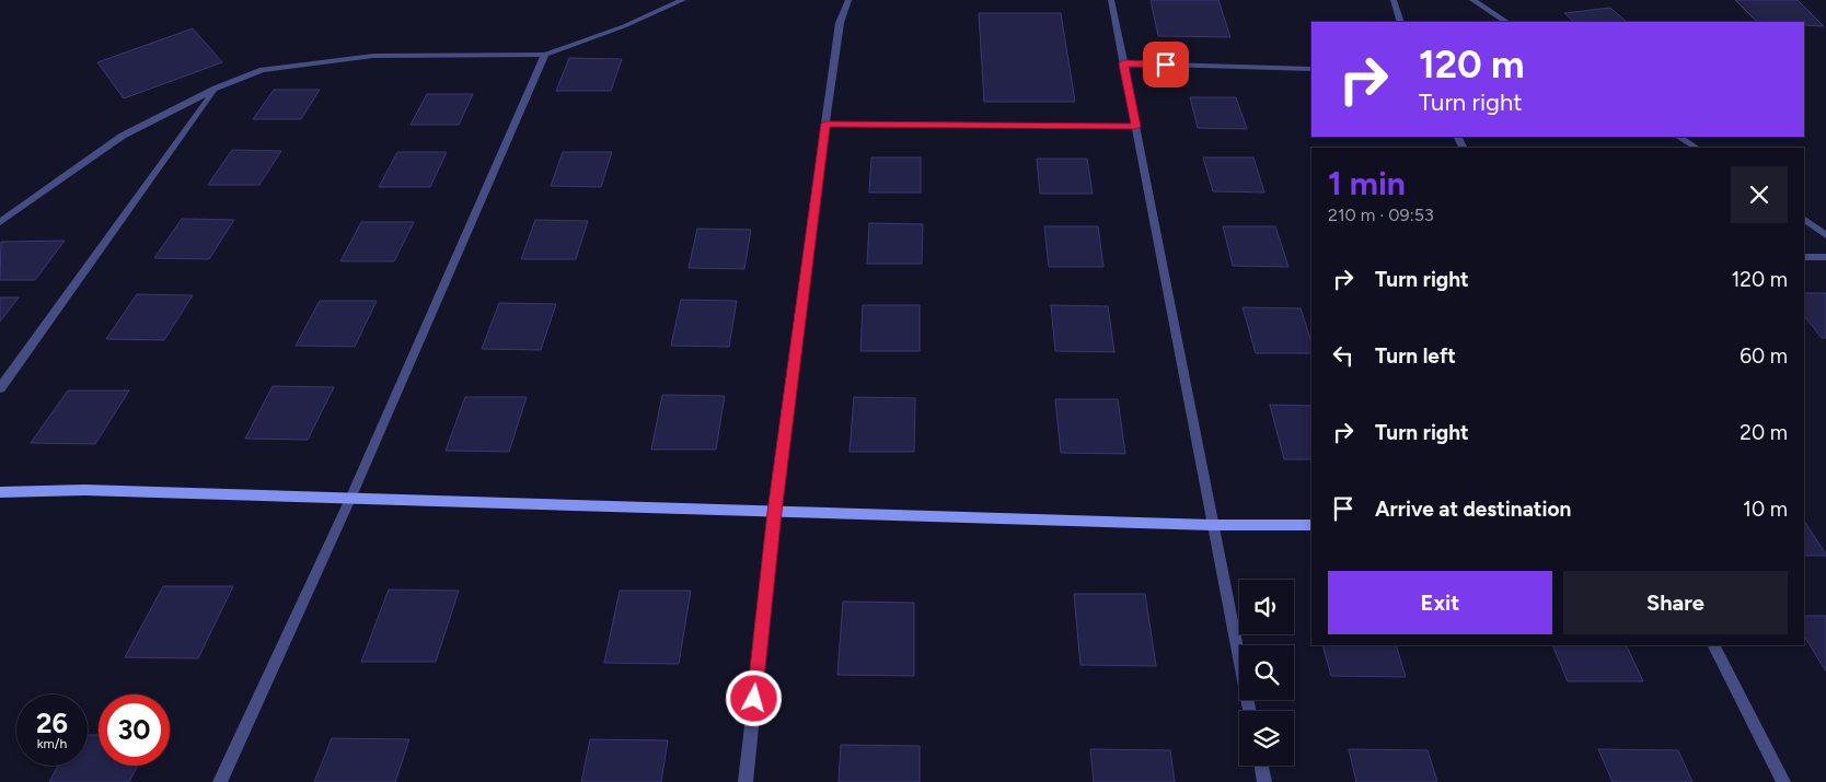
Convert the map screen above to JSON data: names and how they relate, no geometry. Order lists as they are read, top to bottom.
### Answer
{
  "page": {
    "turn": ["120 m", "Turn right"],
    "heading": ["1 min", "210 m · 09:53"],
    "list": [
      {
        "name": "Turn right",
        "value": "120 m"
      },
      {
        "name": "Turn left",
        "value": "60 m"
      },
      {
        "name": "Turn right",
        "value": "20 m"
      },
      {
        "name": "Arrive at destination",
        "value": "10 m"
      }
    ],
    "buttons": ["Exit", "Share"],
    "speed": "26 km/h",
    "limit": "30"
  }
}
